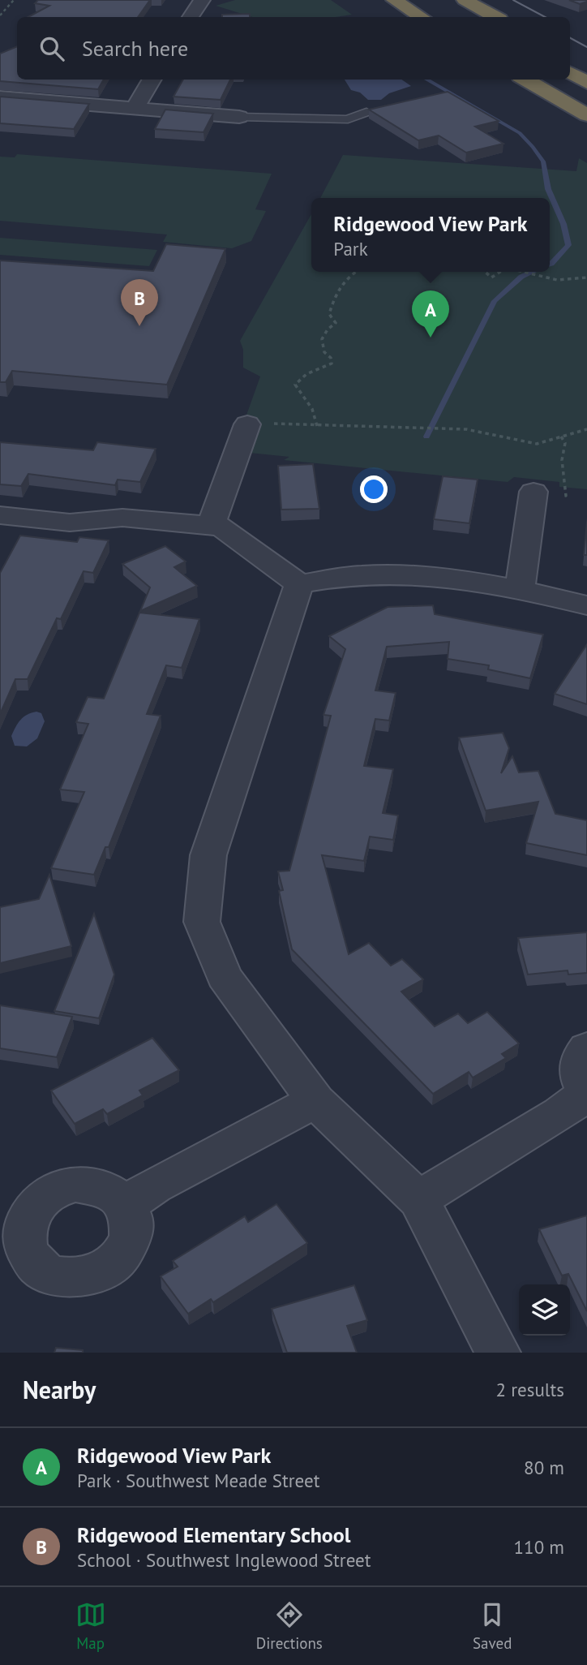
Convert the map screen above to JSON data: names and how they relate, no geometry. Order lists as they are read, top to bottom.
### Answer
{
  "page": {
    "search": "Search here",
    "popup": ["Ridgewood View Park", "Park"],
    "pins": ["B", "A"],
    "heading": ["Nearby", "2 results"],
    "list": [
      {
        "mark": "A",
        "name": "Ridgewood View Park",
        "note": "Park · Southwest Meade Street",
        "value": "80 m"
      },
      {
        "mark": "B",
        "name": "Ridgewood Elementary School",
        "note": "School · Southwest Inglewood Street",
        "value": "110 m"
      }
    ],
    "nav": ["Map", "Directions", "Saved"]
  }
}
